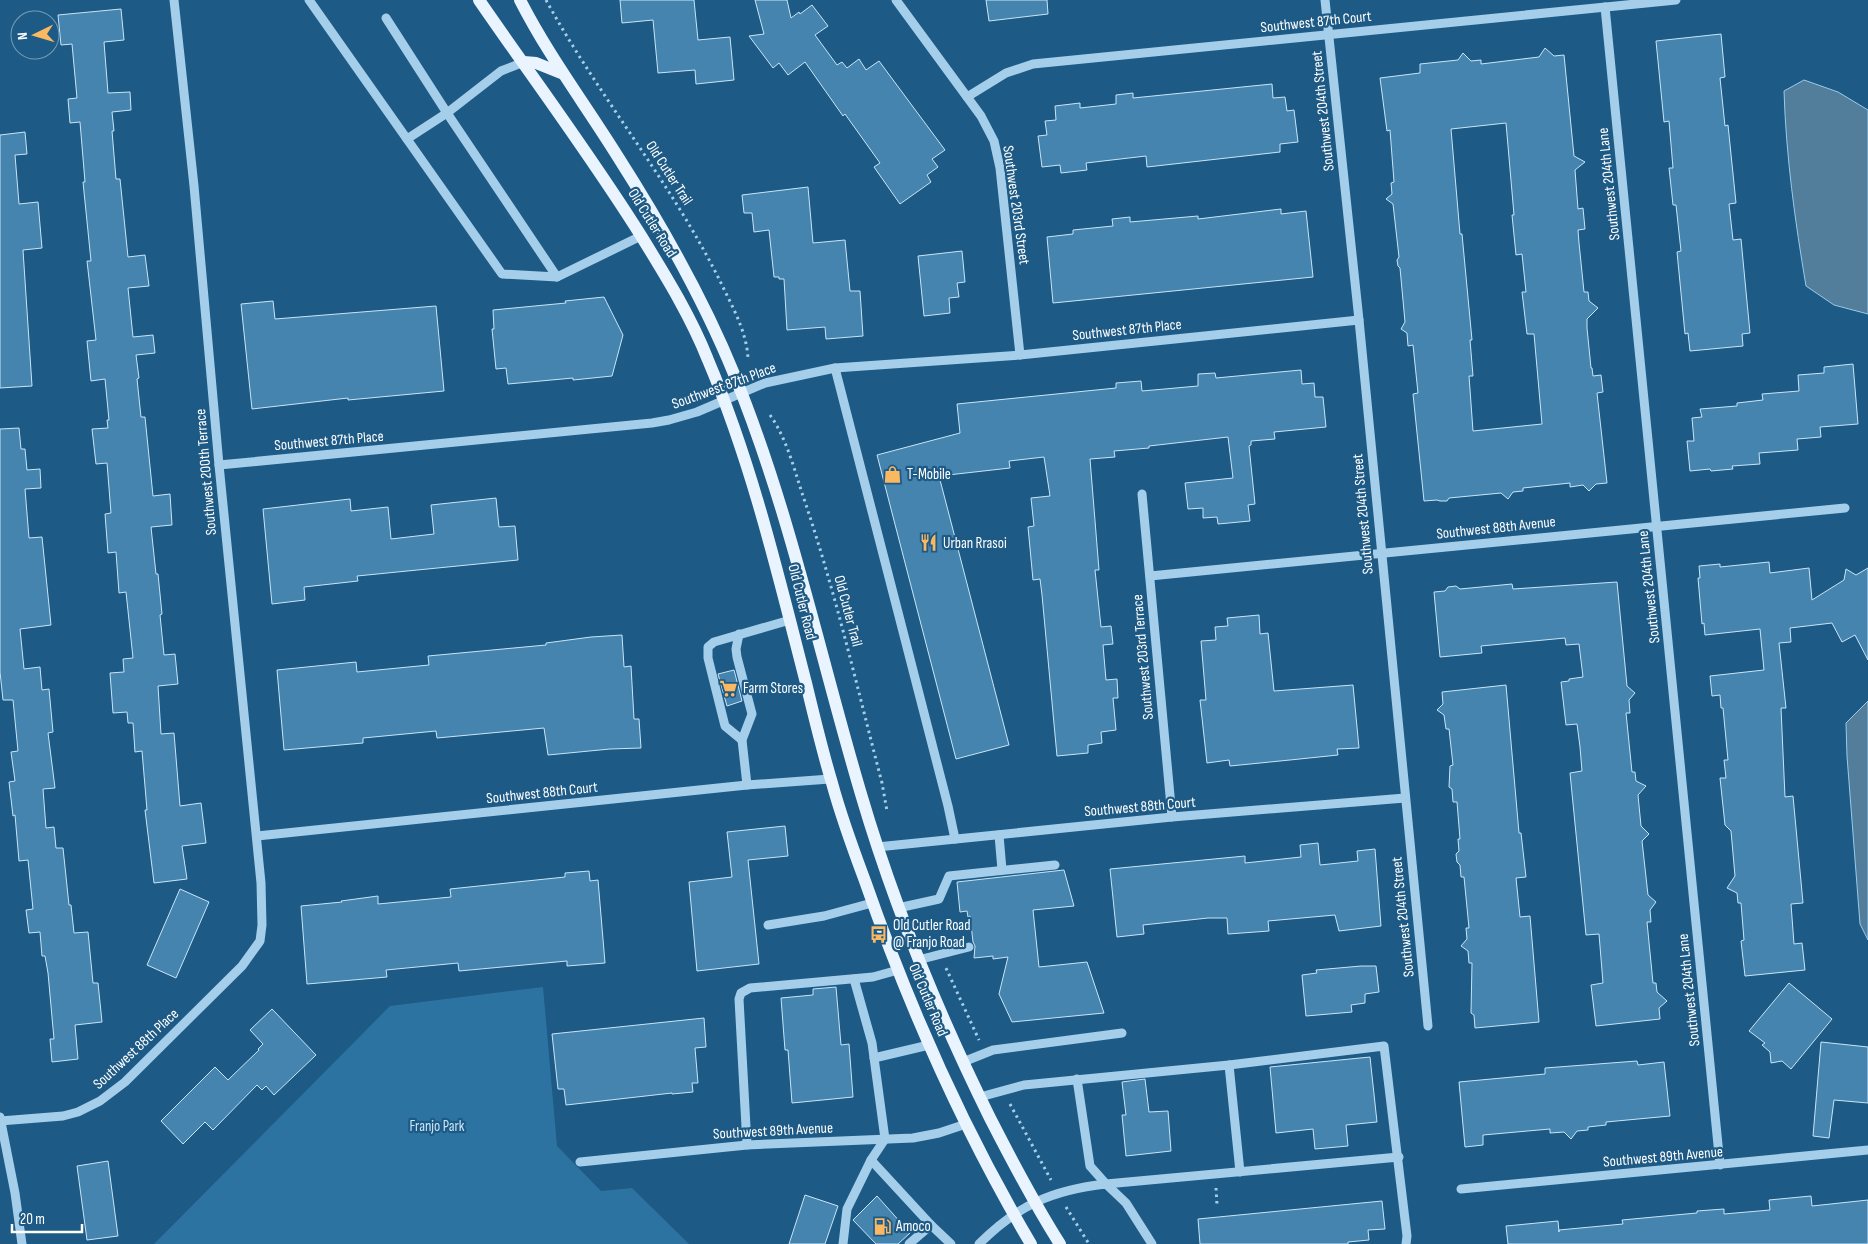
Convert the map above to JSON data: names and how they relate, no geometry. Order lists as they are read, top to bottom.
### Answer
{
  "streets": {
    "main road": ["Old Cutler Road"],
    "street": [
      "Southwest 87th Court",
      "Southwest 204th Street",
      "Southwest 204th Lane",
      "Southwest 203rd Street",
      "Southwest 87th Place",
      "Southwest 200th Terrace",
      "Southwest 88th Avenue",
      "Southwest 203rd Terrace",
      "Southwest 88th Court",
      "Southwest 88th Place",
      "Southwest 89th Avenue"
    ],
    "path": ["Old Cutler Trail"]
  },
  "crossings": [
    ["Southwest 87th Court", "Southwest 204th Street"],
    ["Southwest 87th Court", "Southwest 204th Lane"],
    ["Southwest 87th Court", "Southwest 203rd Street"],
    ["Southwest 204th Street", "Southwest 87th Place"],
    ["Southwest 204th Street", "Southwest 88th Avenue"],
    ["Southwest 204th Street", "Southwest 88th Court"],
    ["Southwest 204th Lane", "Southwest 88th Avenue"],
    ["Southwest 204th Lane", "Southwest 89th Avenue"],
    ["Southwest 203rd Street", "Southwest 87th Place"],
    ["Old Cutler Road", "Southwest 87th Place"],
    ["Old Cutler Road", "Southwest 88th Court"],
    ["Old Cutler Road", "Southwest 89th Avenue"],
    ["Southwest 87th Place", "Southwest 200th Terrace"],
    ["Southwest 200th Terrace", "Southwest 88th Court"],
    ["Southwest 200th Terrace", "Southwest 88th Place"],
    ["Southwest 88th Avenue", "Southwest 203rd Terrace"],
    ["Southwest 203rd Terrace", "Southwest 88th Court"]
  ],
  "parks": ["Franjo Park"],
  "places": {
    "shop": ["T-Mobile"],
    "restaurant": ["Urban Rrasoi"],
    "supermarket": ["Farm Stores"],
    "bus stop": ["Old Cutler Road @ Franjo Road"],
    "fuel station": ["Amoco"]
  },
  "scale_bar": "20 m",
  "north": "left"
}
